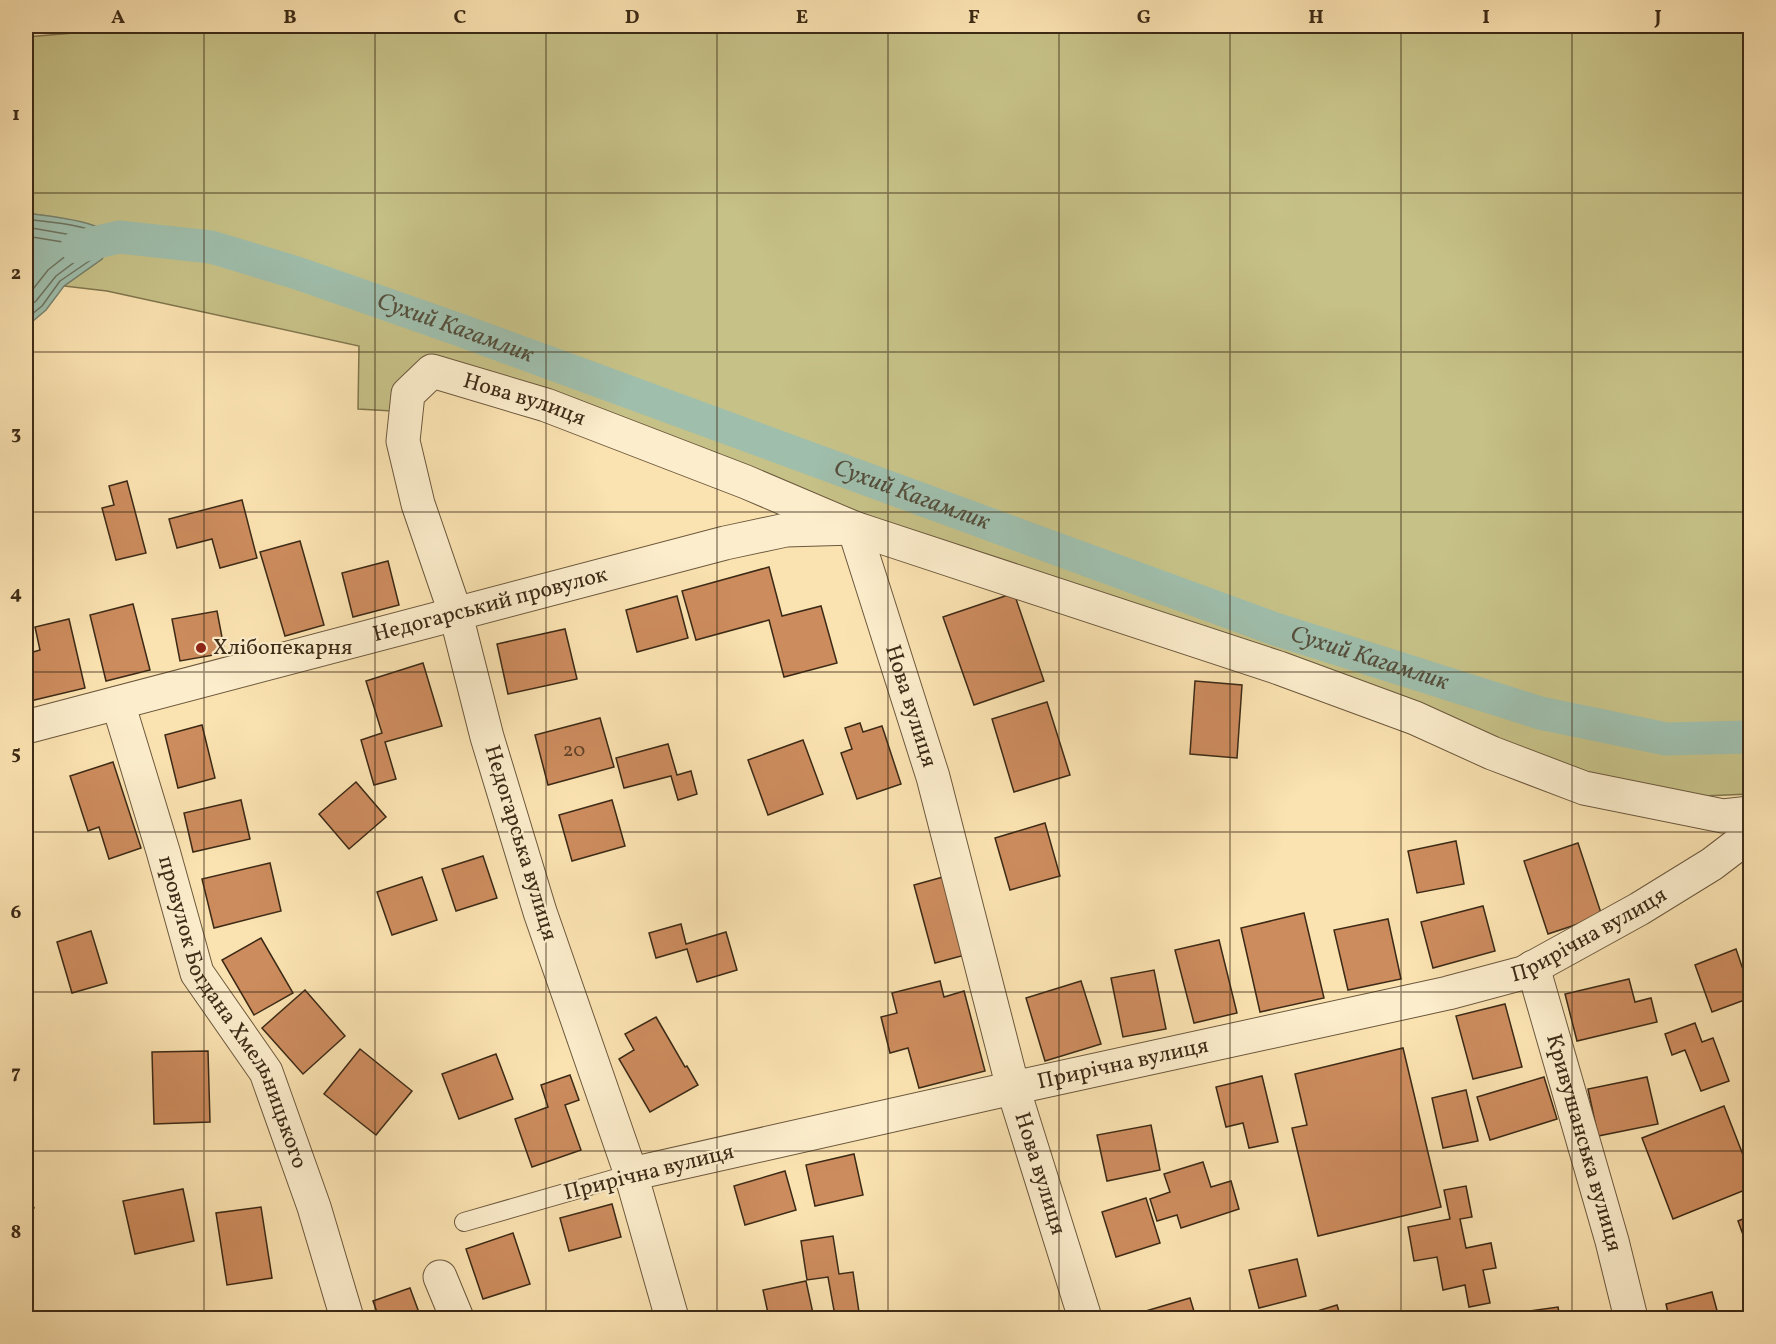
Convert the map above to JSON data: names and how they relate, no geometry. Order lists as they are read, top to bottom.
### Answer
{
  "streets": {
    "street": [
      "Нова вулиця",
      "Недогарський провулок",
      "Недогарська вулиця",
      "Прирічна вулиця",
      "провулок Богдана Хмельницького",
      "Кривушанська вулиця"
    ]
  },
  "crossings": [
    ["Нова вулиця", "Недогарський провулок"],
    ["Нова вулиця", "Недогарська вулиця"],
    ["Нова вулиця", "Прирічна вулиця"],
    ["Недогарський провулок", "Недогарська вулиця"],
    ["Недогарський провулок", "провулок Богдана Хмельницького"],
    ["Недогарська вулиця", "Прирічна вулиця"],
    ["Прирічна вулиця", "Кривушанська вулиця"]
  ],
  "water": ["Сухий Кагамлик"],
  "places": ["Хлібопекарня"],
  "house_numbers": ["20"],
  "grid": {
    "columns": [
      "A",
      "B",
      "C",
      "D",
      "E",
      "F",
      "G",
      "H",
      "I",
      "J"
    ],
    "rows": [
      "1",
      "2",
      "3",
      "4",
      "5",
      "6",
      "7",
      "8"
    ]
  }
}
